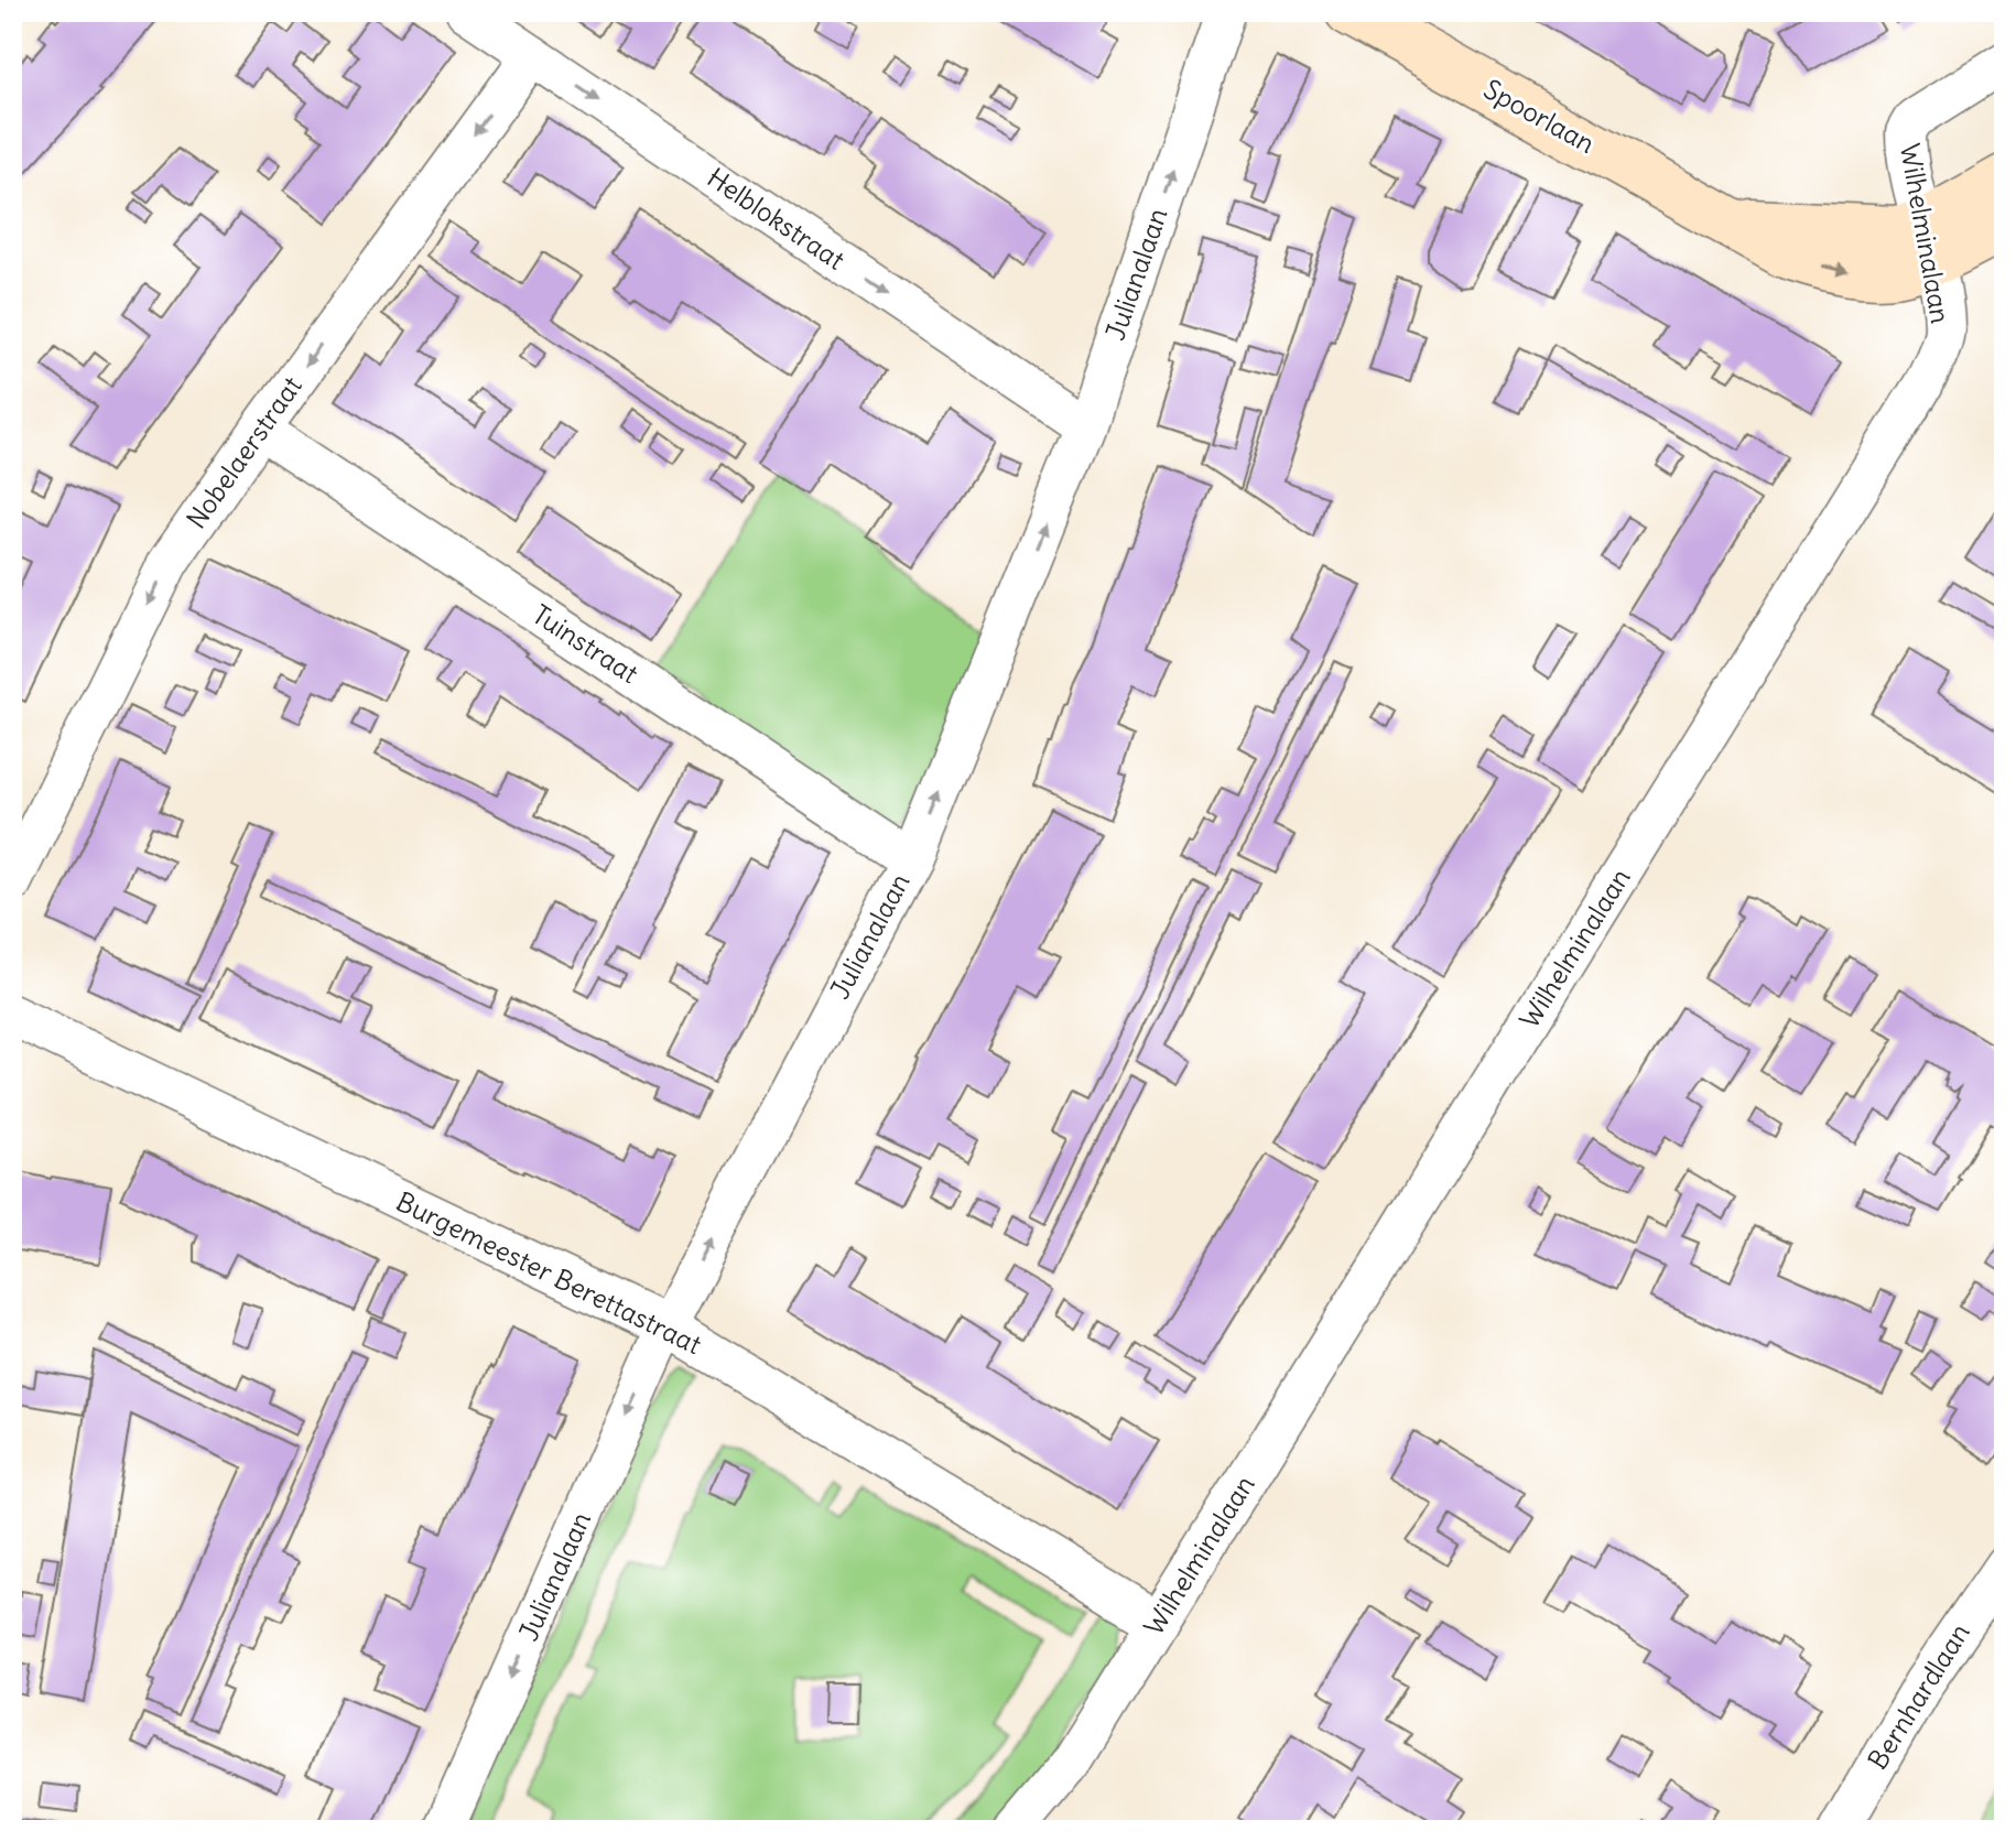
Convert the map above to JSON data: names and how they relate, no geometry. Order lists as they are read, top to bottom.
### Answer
{
  "streets": {
    "street": [
      "Spoorlaan",
      "Helblokstraat",
      "Wilhelminalaan",
      "Julianalaan",
      "Nobelaerstraat",
      "Tuinstraat",
      "Burgemeester Berettastraat",
      "Bernhardlaan"
    ]
  },
  "crossings": [
    ["Spoorlaan", "Wilhelminalaan"],
    ["Helblokstraat", "Julianalaan"],
    ["Helblokstraat", "Nobelaerstraat"],
    ["Wilhelminalaan", "Burgemeester Berettastraat"],
    ["Julianalaan", "Tuinstraat"],
    ["Julianalaan", "Burgemeester Berettastraat"],
    ["Nobelaerstraat", "Tuinstraat"]
  ],
  "one_way": ["Helblokstraat", "Nobelaerstraat"]
}
